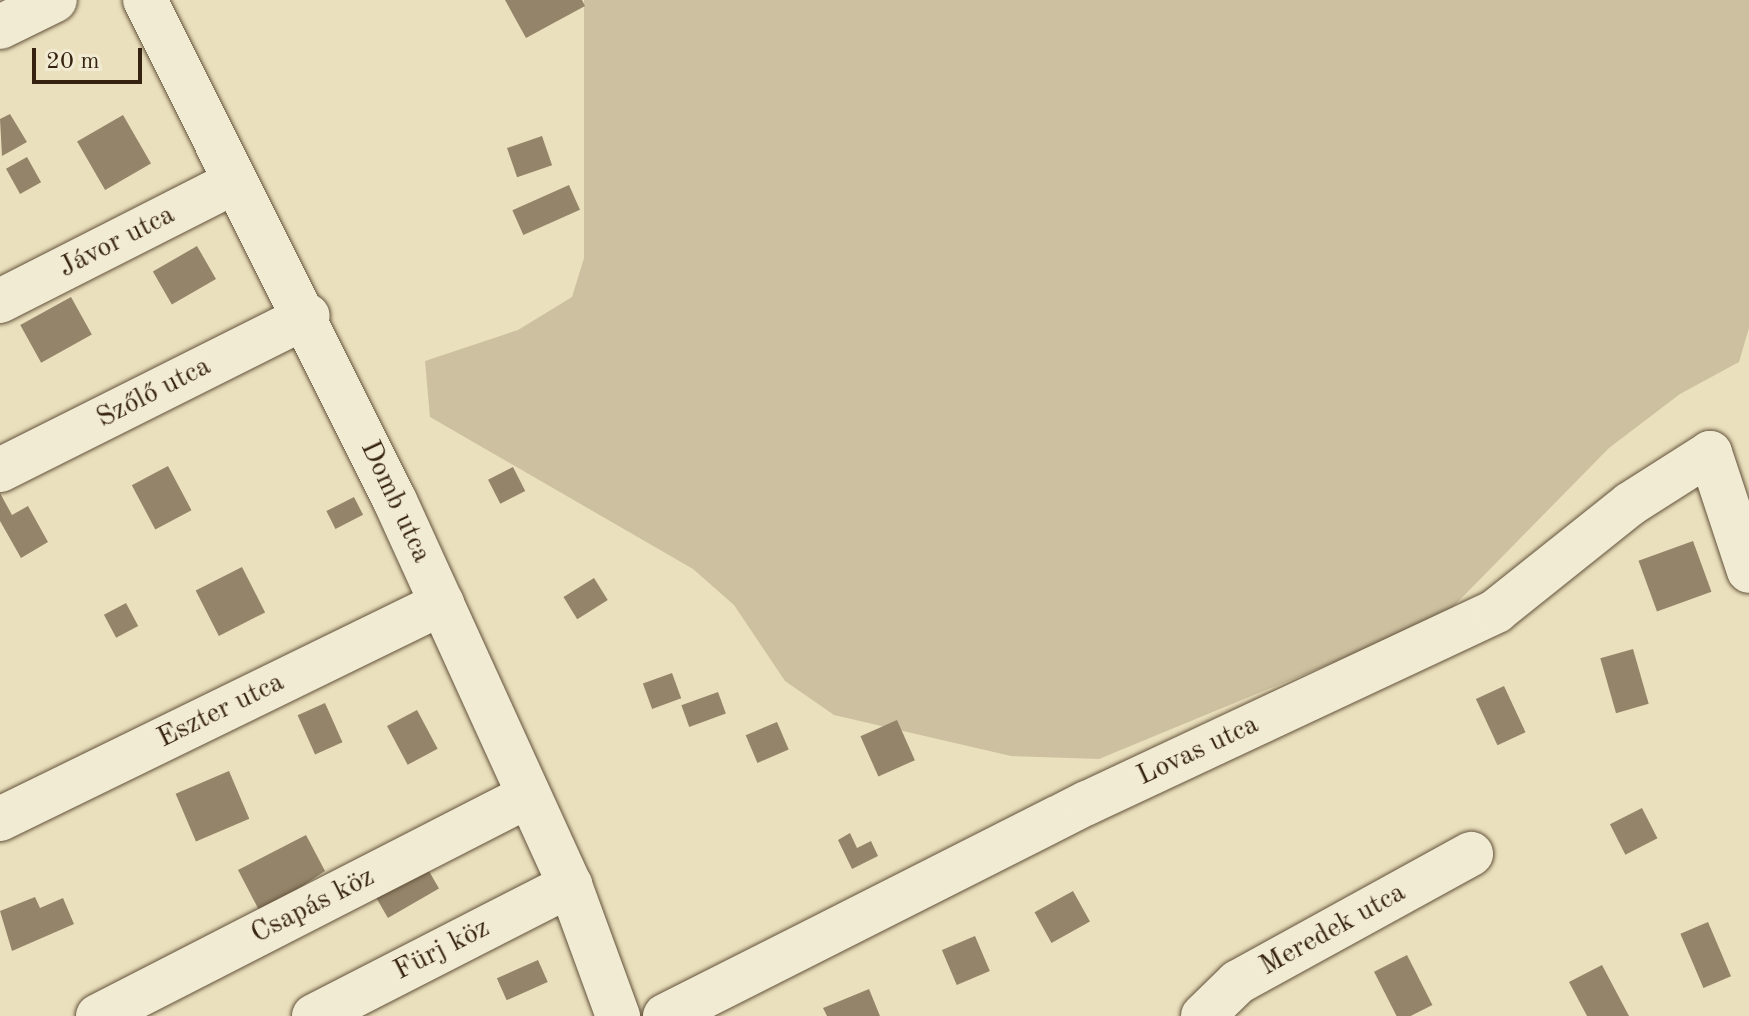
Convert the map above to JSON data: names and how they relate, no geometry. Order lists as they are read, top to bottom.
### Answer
{
  "streets": {
    "street": [
      "Jávor utca",
      "Szőlő utca",
      "Domb utca",
      "Eszter utca",
      "Lovas utca",
      "Csapás köz",
      "Meredek utca",
      "Fürj köz"
    ]
  },
  "crossings": [
    ["Jávor utca", "Domb utca"],
    ["Szőlő utca", "Domb utca"],
    ["Domb utca", "Eszter utca"],
    ["Domb utca", "Csapás köz"],
    ["Domb utca", "Fürj köz"]
  ],
  "scale_bar": "20 m"
}
